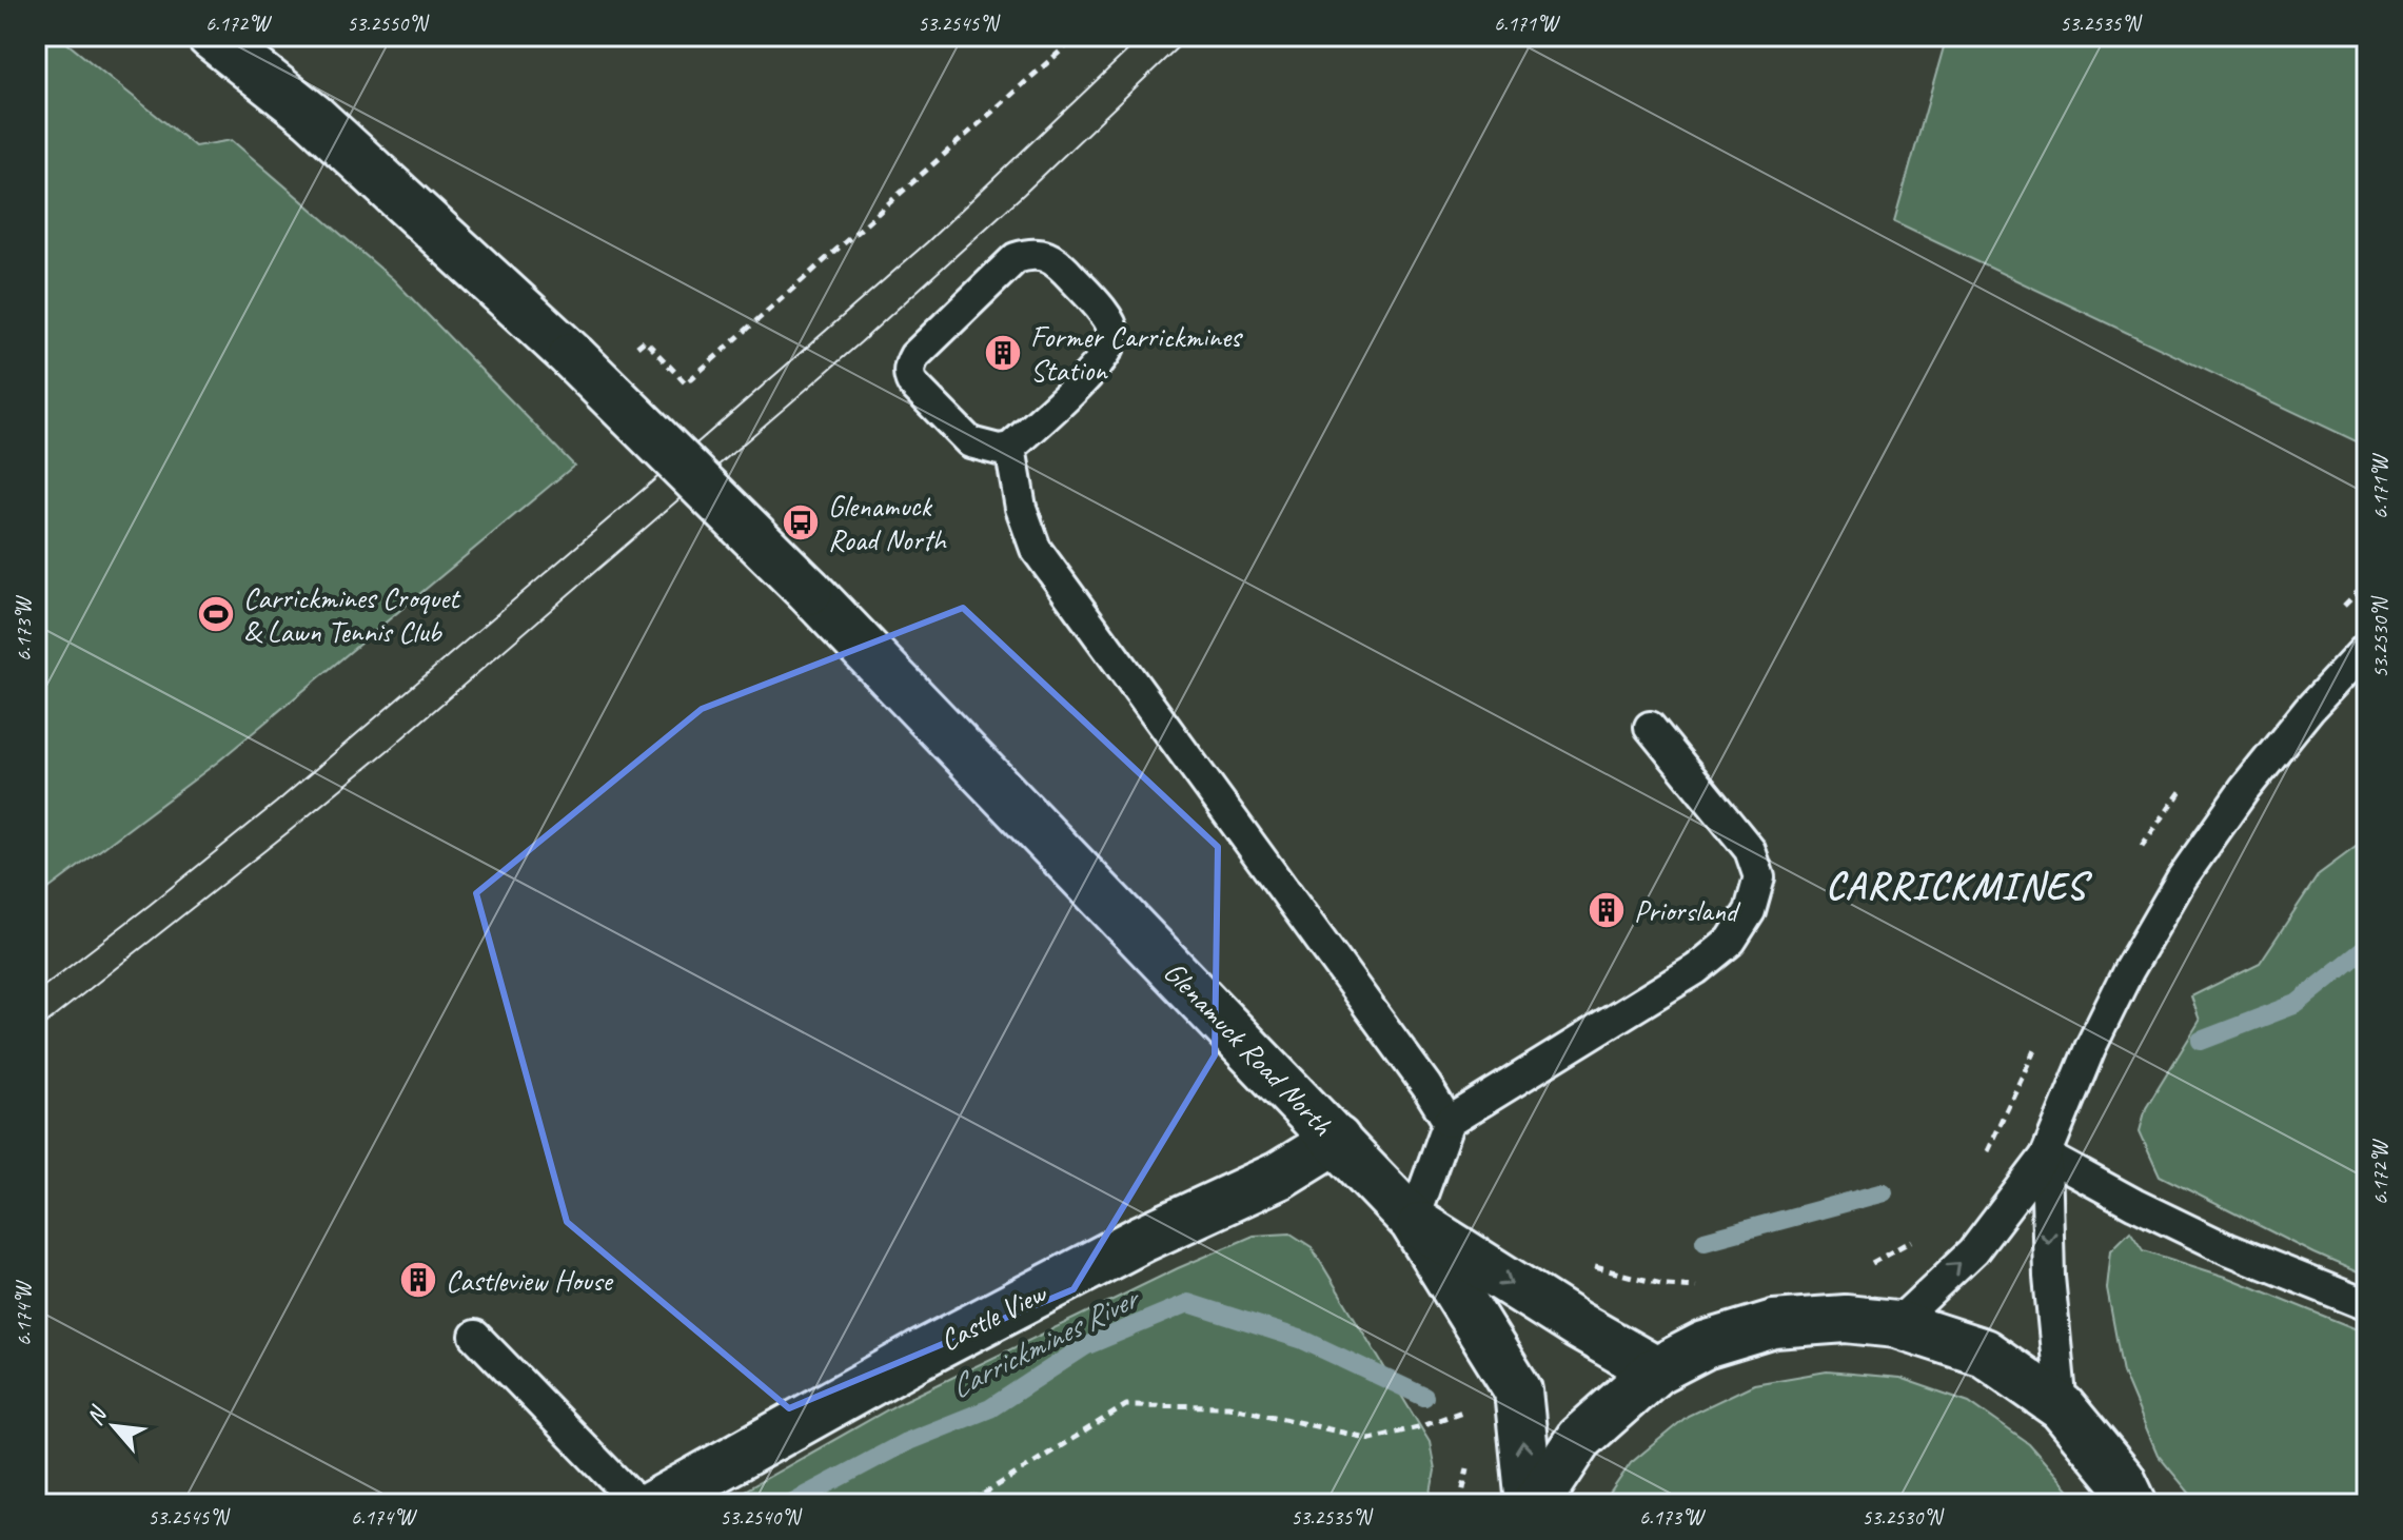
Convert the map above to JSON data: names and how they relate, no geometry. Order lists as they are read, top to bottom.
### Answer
{
  "streets": {
    "main road": ["Glenamuck Road North", "Castle View"]
  },
  "crossings": [
    ["Glenamuck Road North", "Castle View"]
  ],
  "districts": ["CARRICKMINES"],
  "water": ["Carrickmines River"],
  "places": {
    "building": ["Former Carrickmines Station", "Priorsland", "Castleview House"],
    "bus stop": ["Glenamuck Road North"],
    "sports": ["Carrickmines Croquet & Lawn Tennis Club"]
  },
  "north": "top left",
  "coordinates": [
    "6.172°W",
    "53.2550°N",
    "53.2545°N",
    "6.171°W",
    "53.2535°N",
    "6.173°W",
    "53.2530°N",
    "6.174°W",
    "53.2540°N"
  ]
}
